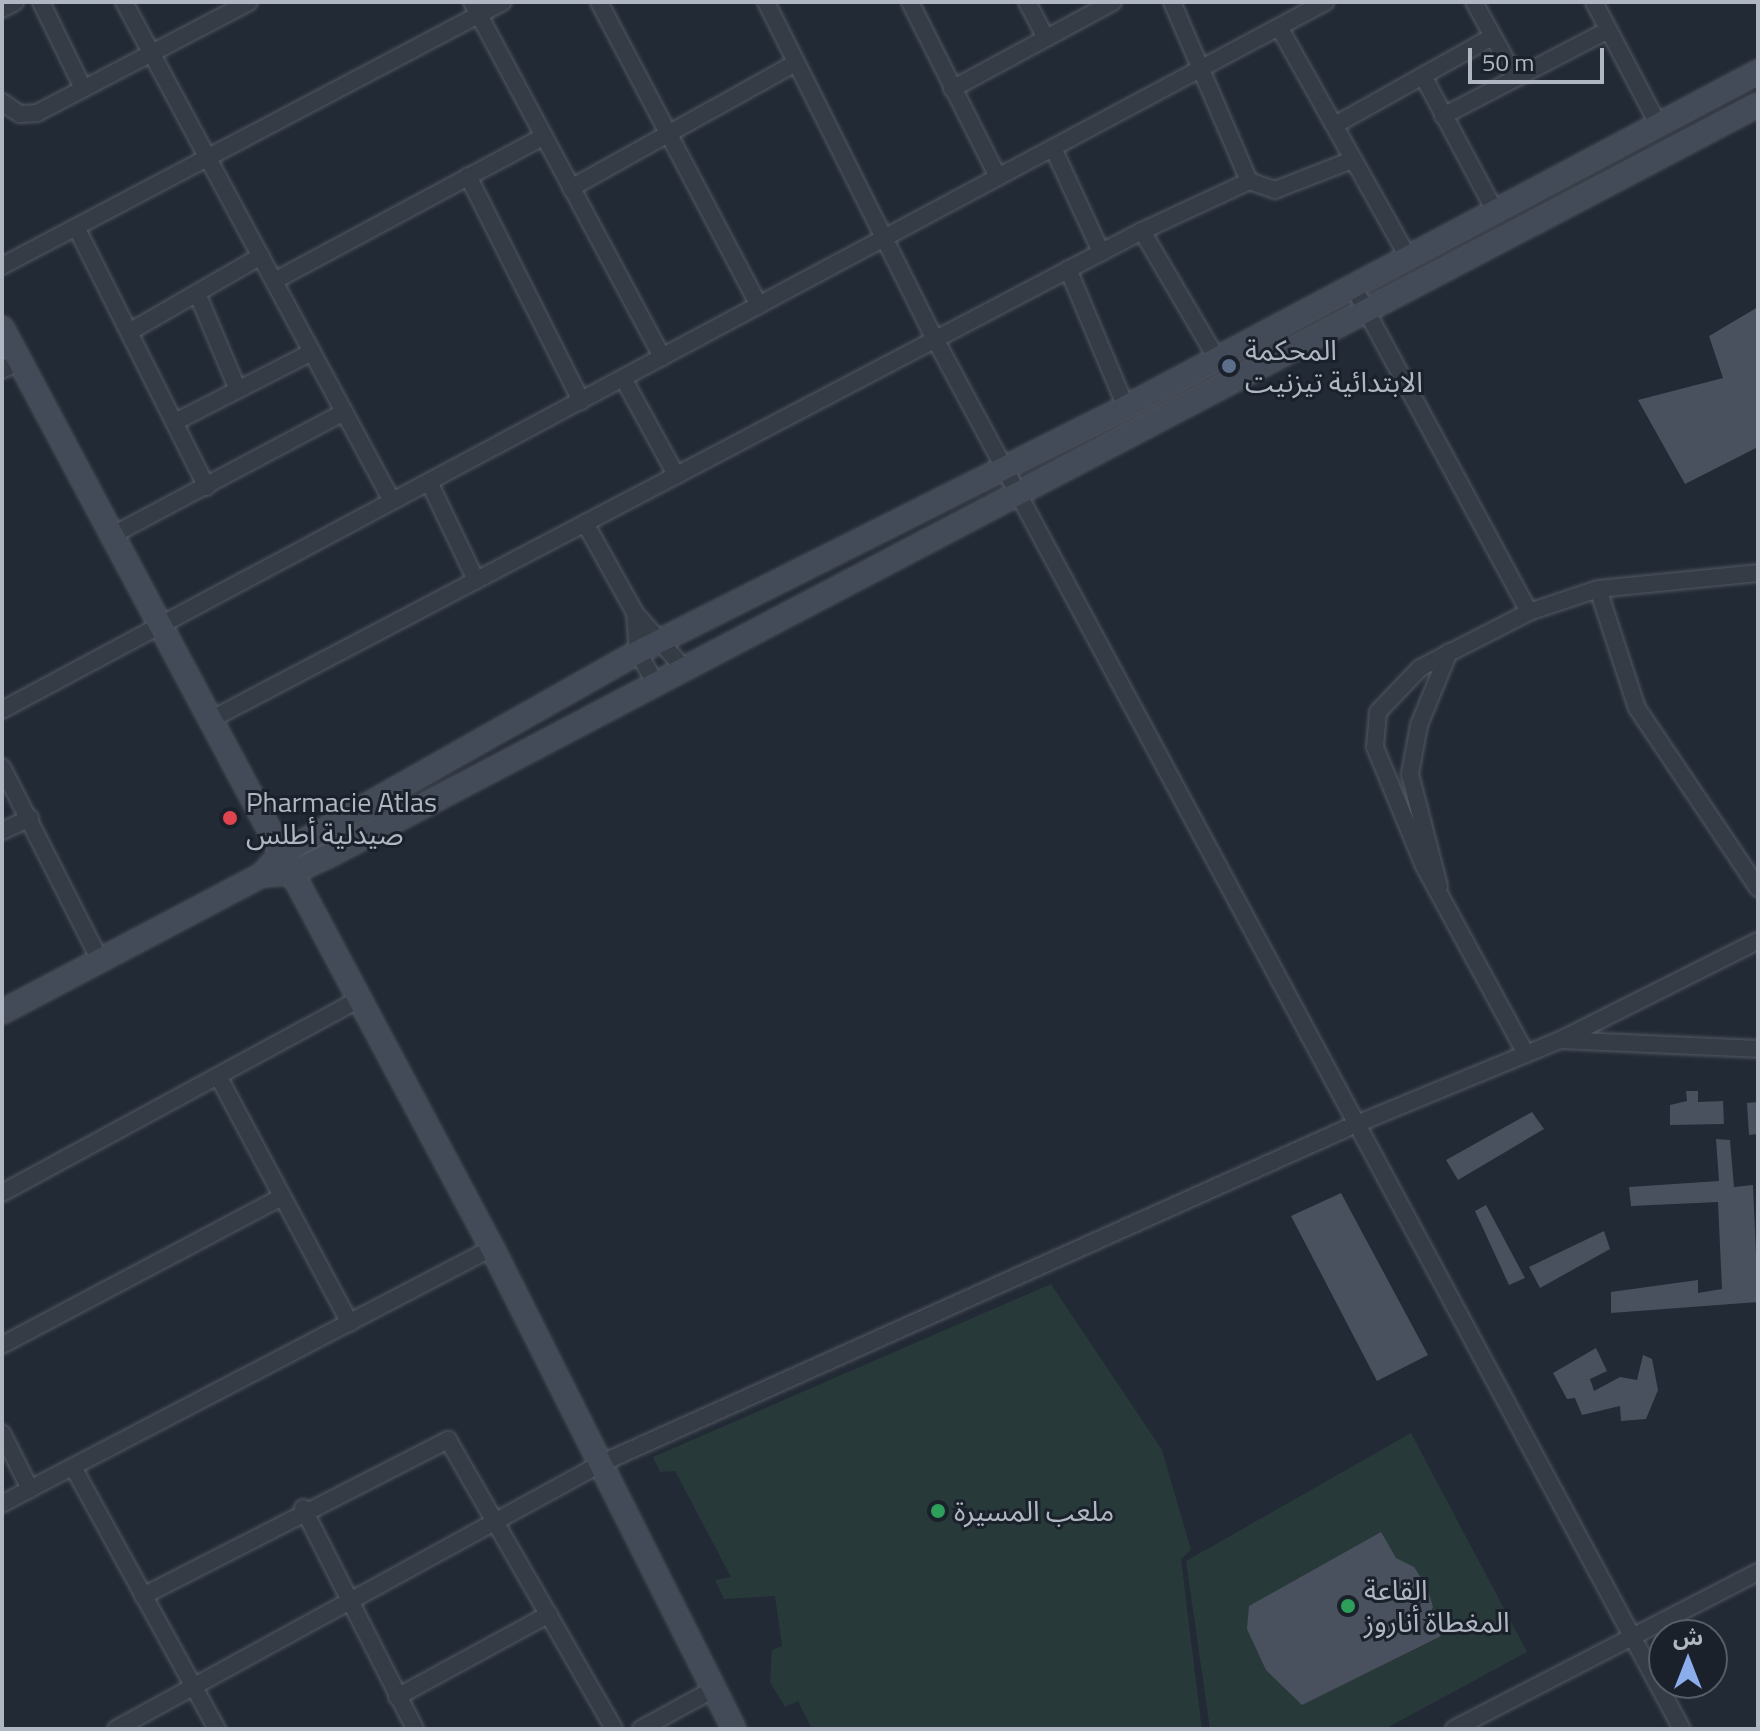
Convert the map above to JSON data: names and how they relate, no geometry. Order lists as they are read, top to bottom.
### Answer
{
  "places": [
    "المحكمة الابتدائية تيزنيت",
    "Pharmacie Atlas صيدلية أطلس",
    "ملعب المسيرة",
    "القاعة المغطاة أناروز"
  ],
  "scale_bar": "50 m",
  "north": "top"
}
